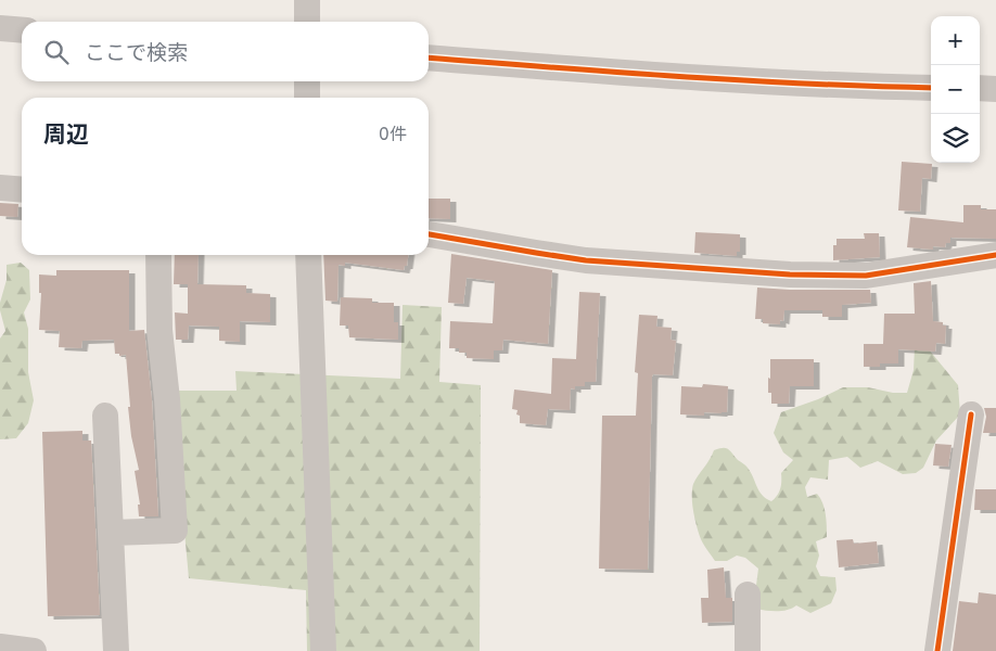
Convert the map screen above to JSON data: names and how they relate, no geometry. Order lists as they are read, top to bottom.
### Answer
{
  "page": {
    "map_buttons": ["+", "−"],
    "search": "ここで検索",
    "heading": ["周辺", "0件"]
  }
}
